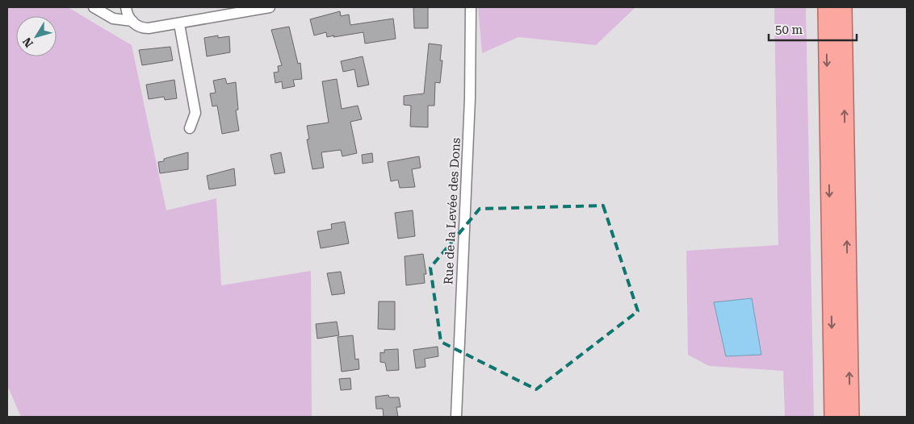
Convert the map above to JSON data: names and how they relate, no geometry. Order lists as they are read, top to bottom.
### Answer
{
  "streets": {
    "street": ["Rue de la Levée des Dons"]
  },
  "scale_bar": "50 m",
  "north": "bottom left"
}
